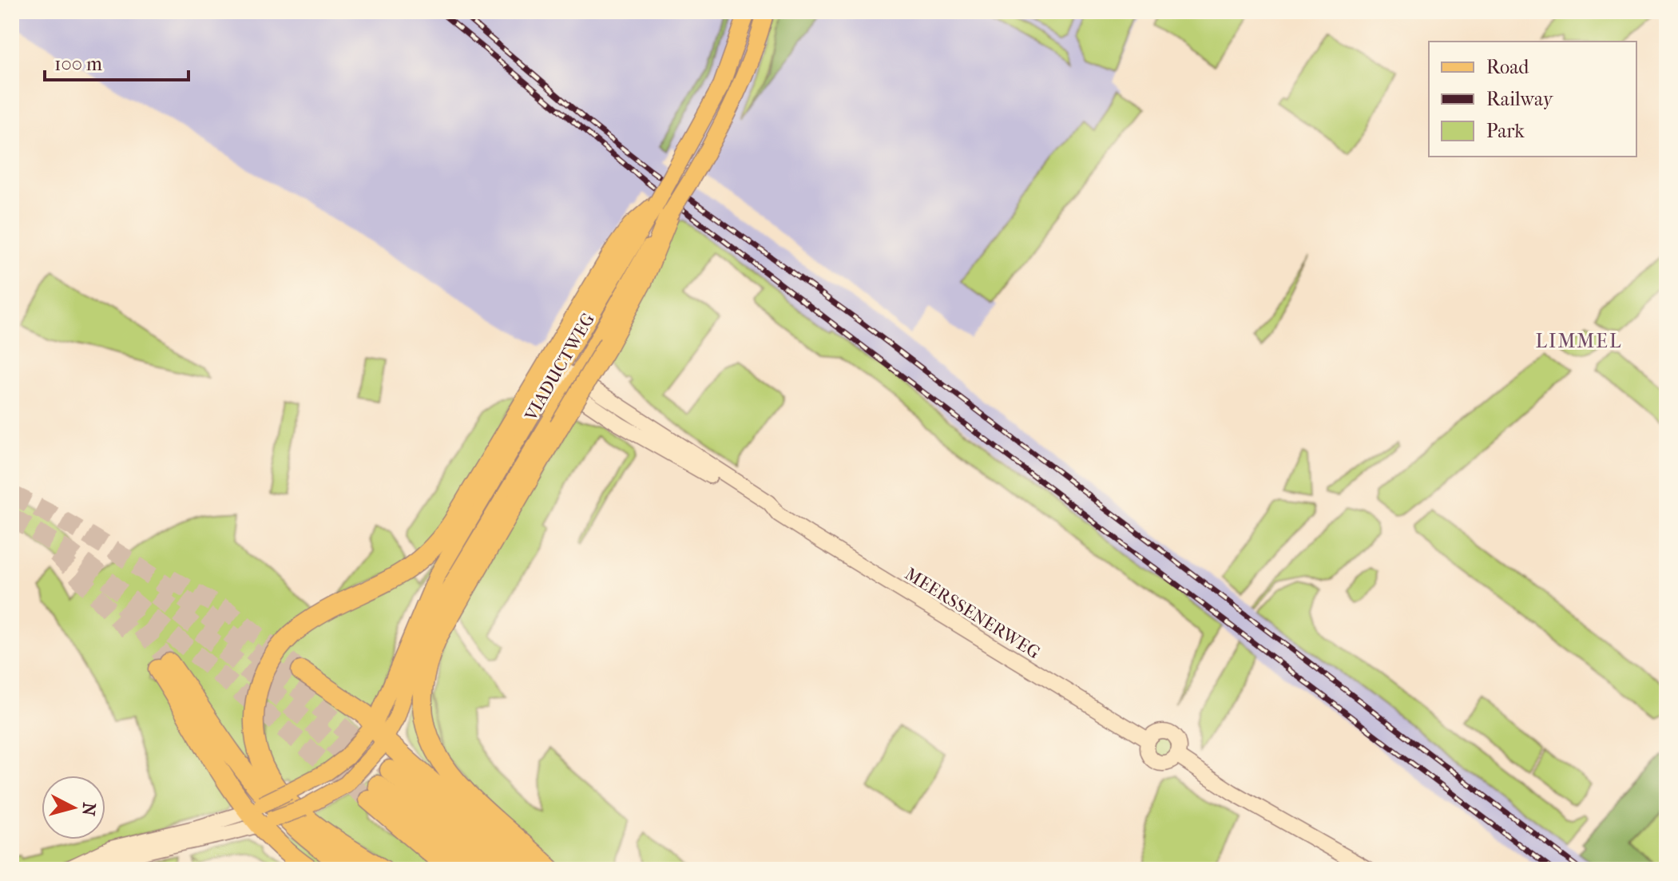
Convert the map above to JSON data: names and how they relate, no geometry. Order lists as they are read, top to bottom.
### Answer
{
  "streets": {
    "main road": ["VIADUCTWEG"],
    "street": ["MEERSSENERWEG"]
  },
  "crossings": [
    ["VIADUCTWEG", "MEERSSENERWEG"]
  ],
  "districts": ["LIMMEL"],
  "legend": ["Road", "Railway", "Park"],
  "scale_bar": "100 m",
  "north": "right"
}
